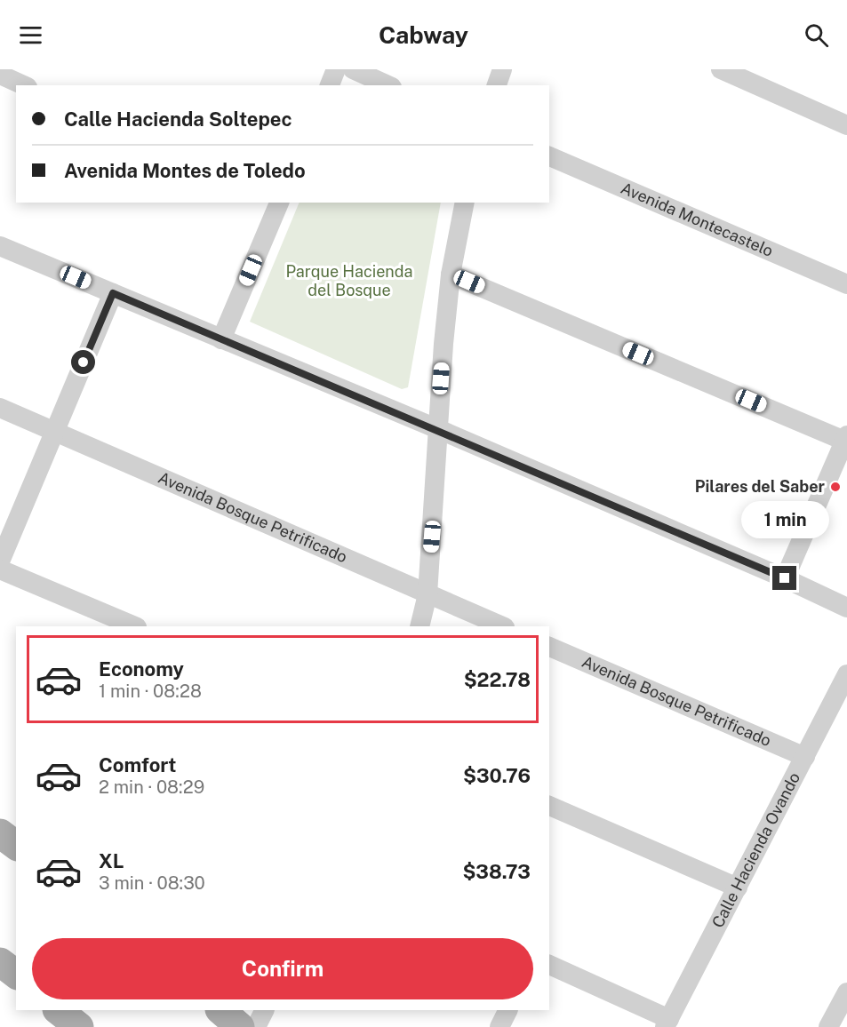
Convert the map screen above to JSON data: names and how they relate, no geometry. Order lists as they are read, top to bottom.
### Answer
{
  "streets": {
    "street": ["Avenida Montecastelo", "Avenida Bosque Petrificado", "Calle Hacienda Ovando"]
  },
  "crossings": [
    ["Avenida Bosque Petrificado", "Calle Hacienda Ovando"]
  ],
  "parks": ["Parque Hacienda del Bosque"],
  "places": ["Pilares del Saber"],
  "page": {
    "header": "Cabway",
    "banner": ["Calle Hacienda Soltepec", "Avenida Montes de Toledo"],
    "bubble": "1 min",
    "list": [
      {
        "name": "Economy",
        "note": "1 min · 08:28",
        "value": "$22.78"
      },
      {
        "name": "Comfort",
        "note": "2 min · 08:29",
        "value": "$30.76"
      },
      {
        "name": "XL",
        "note": "3 min · 08:30",
        "value": "$38.73"
      }
    ],
    "buttons": "Confirm"
  }
}
